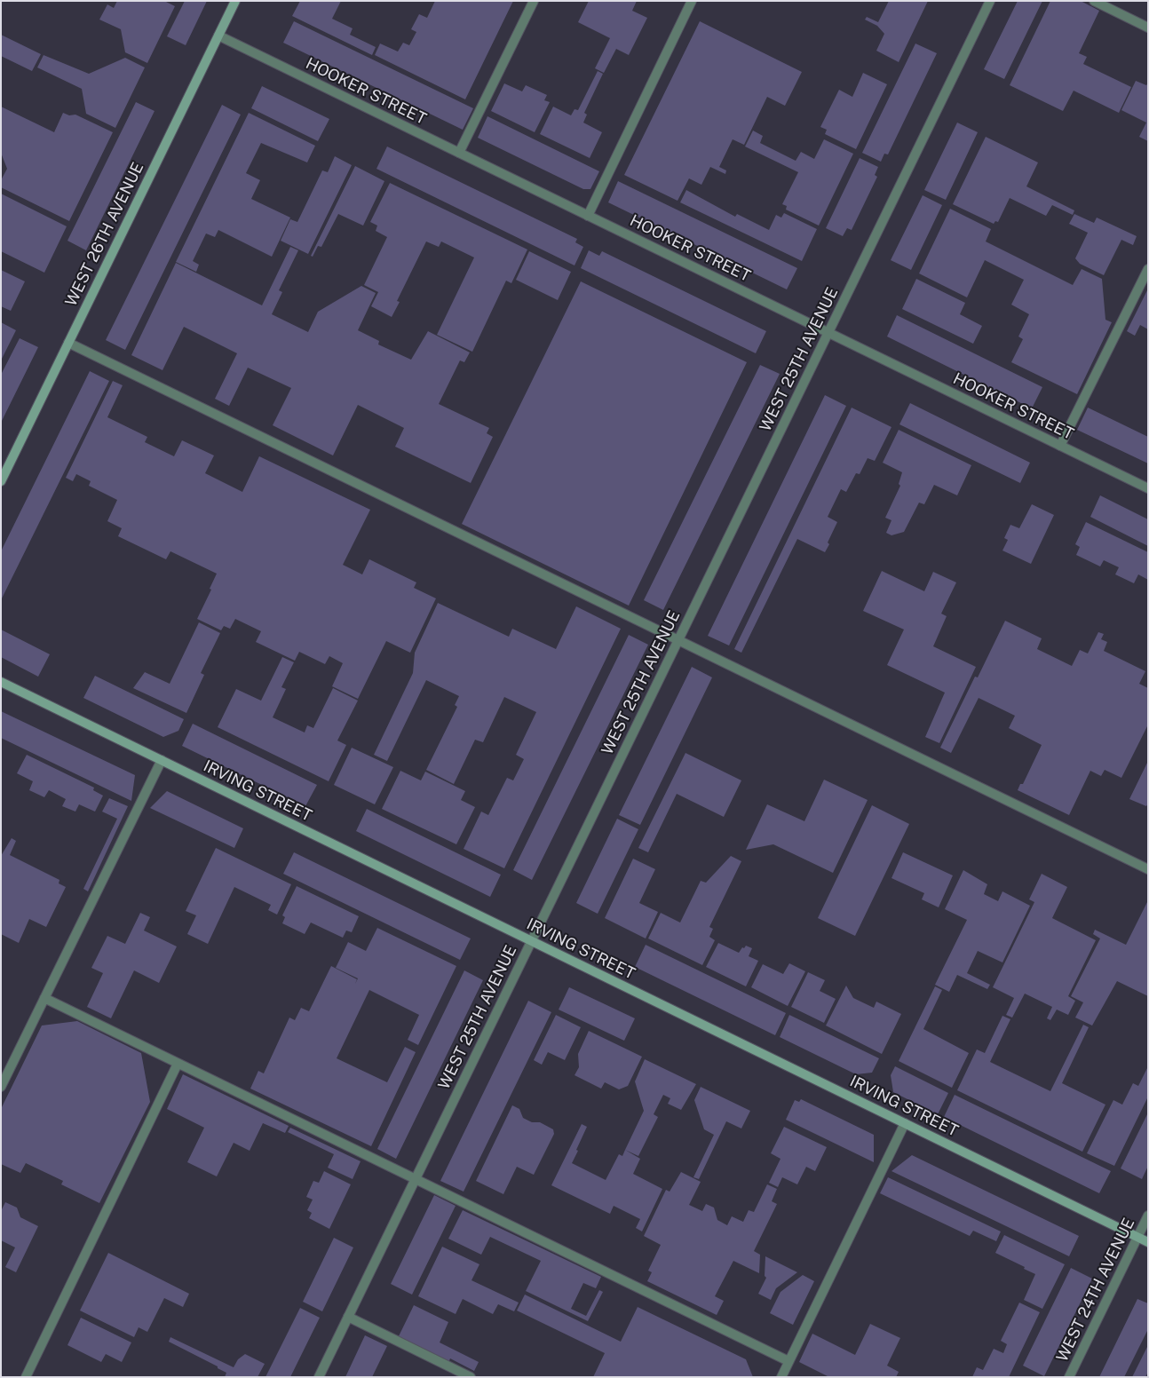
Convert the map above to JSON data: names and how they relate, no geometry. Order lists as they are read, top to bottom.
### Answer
{
  "streets": {
    "street": [
      "HOOKER STREET",
      "WEST 26TH AVENUE",
      "WEST 25TH AVENUE",
      "IRVING STREET",
      "WEST 24TH AVENUE"
    ]
  },
  "crossings": [
    ["HOOKER STREET", "WEST 26TH AVENUE"],
    ["HOOKER STREET", "WEST 25TH AVENUE"],
    ["WEST 25TH AVENUE", "IRVING STREET"],
    ["IRVING STREET", "WEST 24TH AVENUE"]
  ]
}
